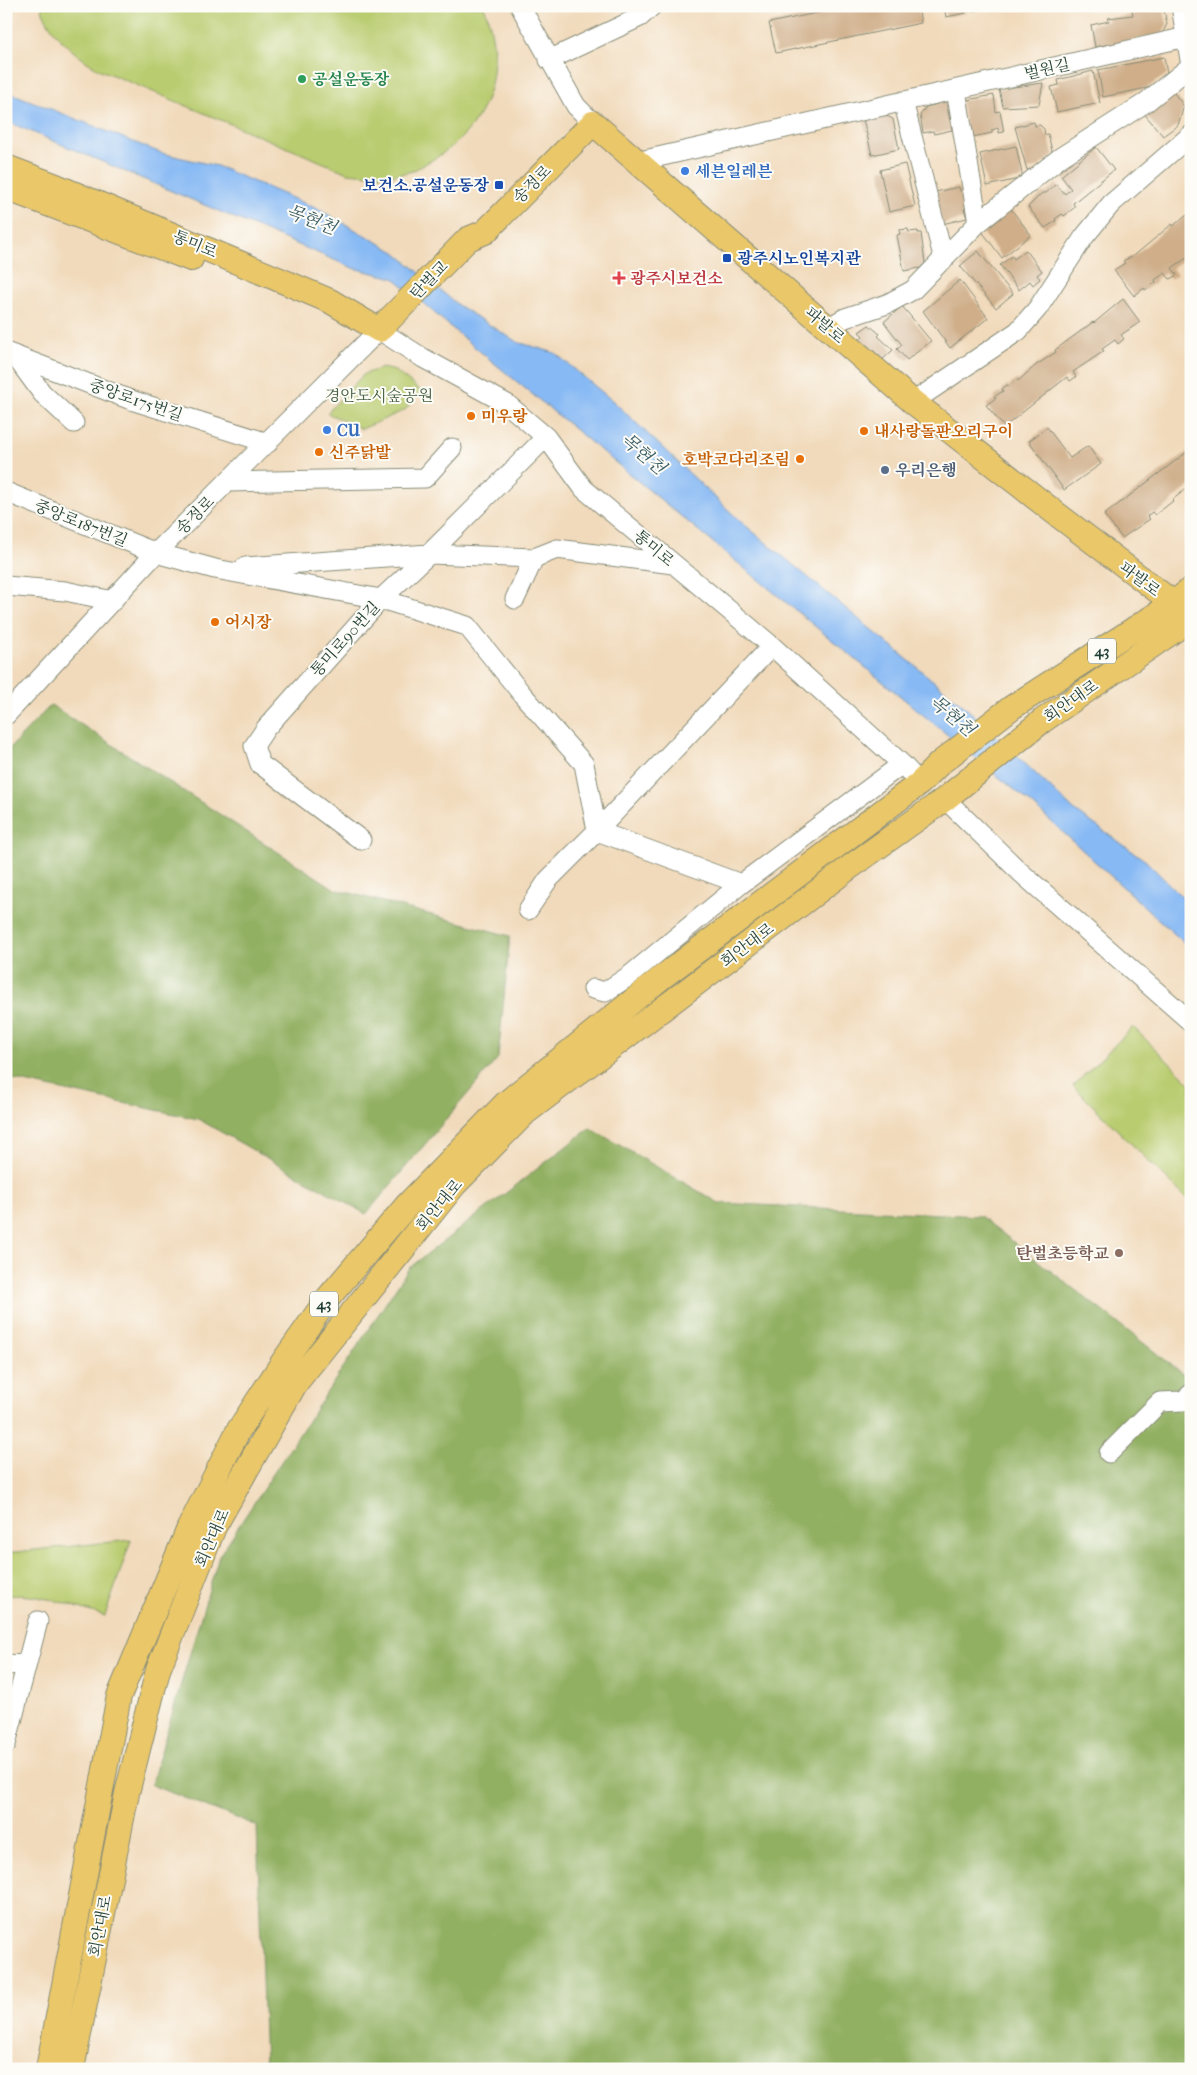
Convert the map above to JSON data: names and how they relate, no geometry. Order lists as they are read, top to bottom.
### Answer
{
  "streets": {
    "main road": [
      "송정로",
      "통미로",
      "탄벌교",
      "파발로",
      "43",
      "회안대로"
    ],
    "street": [
      "벌원길",
      "중앙로175번길",
      "중앙로187번길",
      "통미로90번길"
    ]
  },
  "crossings": [
    ["벌원길", "파발로"],
    ["송정로", "통미로"],
    ["송정로", "탄벌교"],
    ["송정로", "파발로"],
    ["송정로", "중앙로175번길"],
    ["송정로", "중앙로187번길"],
    ["통미로", "탄벌교"],
    ["통미로", "통미로90번길"],
    ["통미로", "회안대로"],
    ["파발로", "회안대로"]
  ],
  "water": ["목현천"],
  "parks": ["경안도시숲공원"],
  "places": {
    "other": [
      "공설운동장",
      "세븐일레븐",
      "미우랑",
      "CU",
      "내사랑돌판오리구이",
      "신주닭발",
      "호박코다리조림",
      "우리은행",
      "어시장",
      "탄벌초등학교"
    ],
    "transit": ["보건소.공설운동장", "광주시노인복지관"],
    "health": ["광주시보건소"]
  }
}
